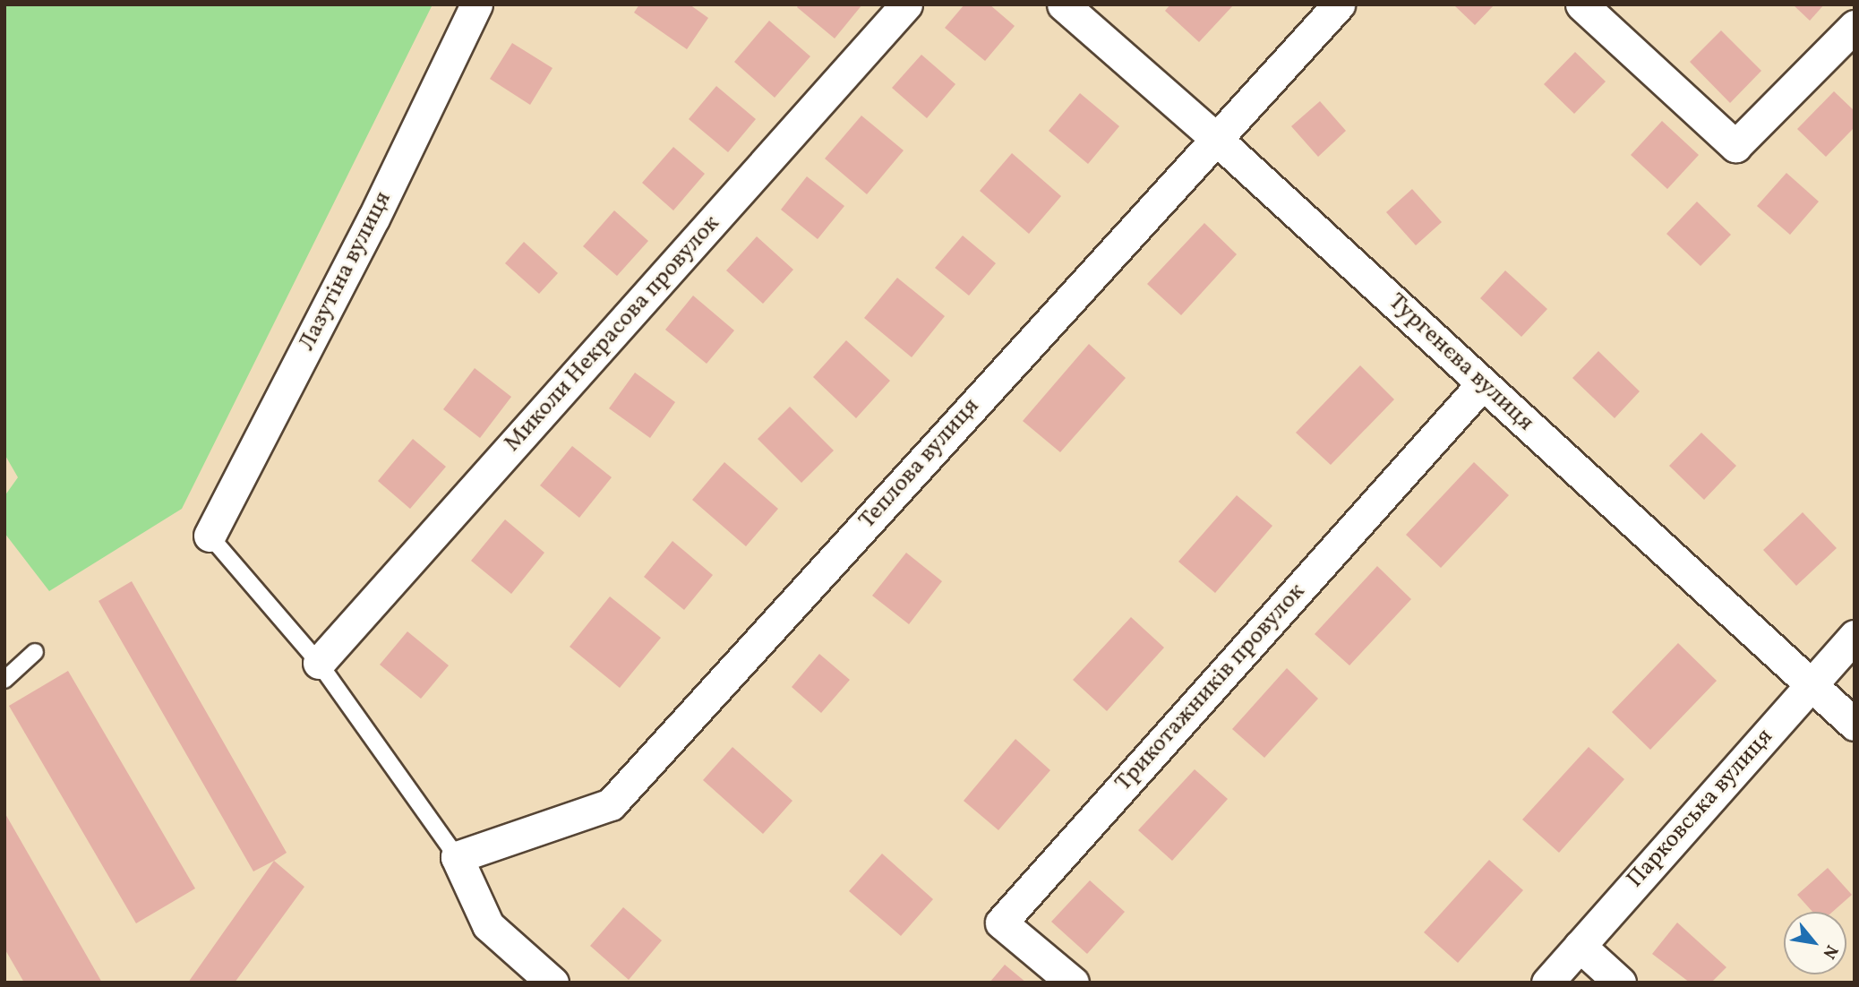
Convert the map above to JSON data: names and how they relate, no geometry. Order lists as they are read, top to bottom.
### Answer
{
  "streets": {
    "street": [
      "Лазутіна вулиця",
      "Миколи Некрасова провулок",
      "Тургенєва вулиця",
      "Теплова вулиця",
      "Трикотажників провулок",
      "Парковська вулиця"
    ]
  },
  "crossings": [
    ["Тургенєва вулиця", "Теплова вулиця"],
    ["Тургенєва вулиця", "Трикотажників провулок"],
    ["Тургенєва вулиця", "Парковська вулиця"]
  ],
  "north": "bottom right"
}
